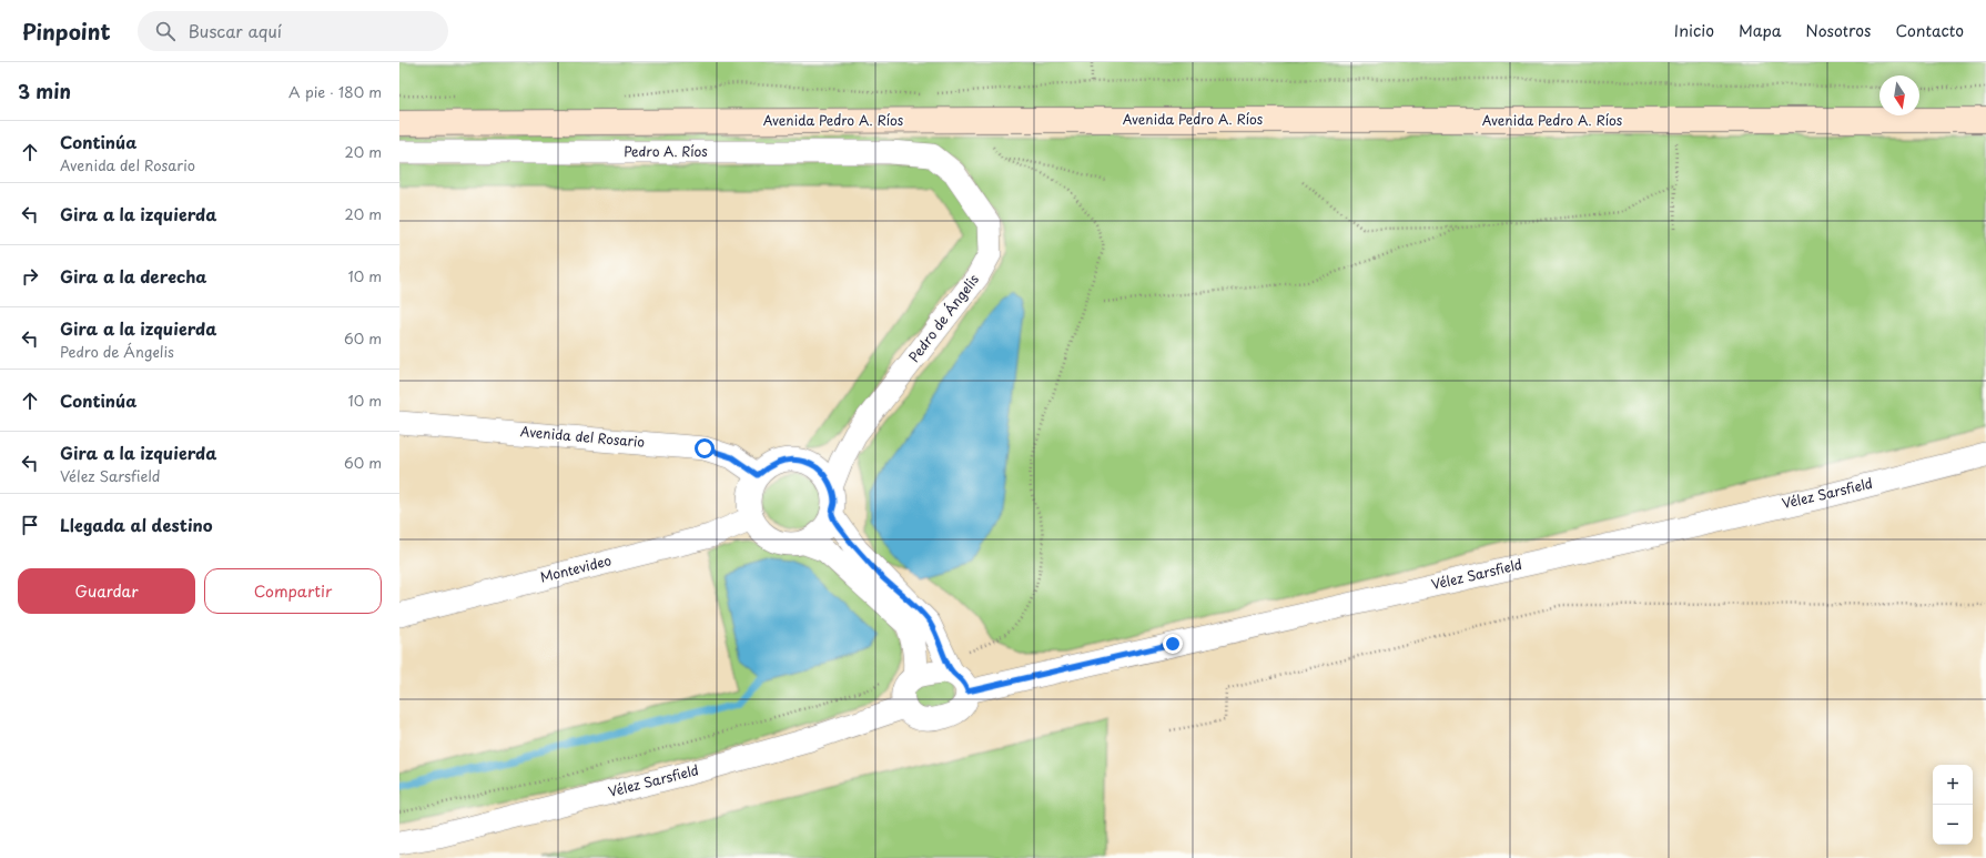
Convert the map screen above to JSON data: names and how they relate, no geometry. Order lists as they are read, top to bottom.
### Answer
{
  "streets": {
    "main road": ["Avenida Pedro A. Ríos"],
    "street": [
      "Pedro A. Ríos",
      "Pedro de Ángelis",
      "Avenida del Rosario",
      "Vélez Sarsfield",
      "Montevideo"
    ]
  },
  "crossings": [
    ["Pedro A. Ríos", "Pedro de Ángelis"],
    ["Pedro de Ángelis", "Avenida del Rosario"],
    ["Pedro de Ángelis", "Montevideo"],
    ["Avenida del Rosario", "Montevideo"]
  ],
  "north": "bottom",
  "page": {
    "header": "Pinpoint",
    "search": "Buscar aquí",
    "nav": [
      "Inicio",
      "Mapa",
      "Nosotros",
      "Contacto"
    ],
    "heading": ["3 min", "A pie · 180 m"],
    "list": [
      ["Continúa", "Avenida del Rosario", "20 m"],
      ["Gira a la izquierda", "20 m"],
      ["Gira a la derecha", "10 m"],
      ["Gira a la izquierda", "Pedro de Ángelis", "60 m"],
      ["Continúa", "10 m"],
      ["Gira a la izquierda", "Vélez Sarsfield", "60 m"],
      "Llegada al destino"
    ],
    "buttons": ["Guardar", "Compartir"],
    "map_buttons": ["+", "−"]
  }
}
